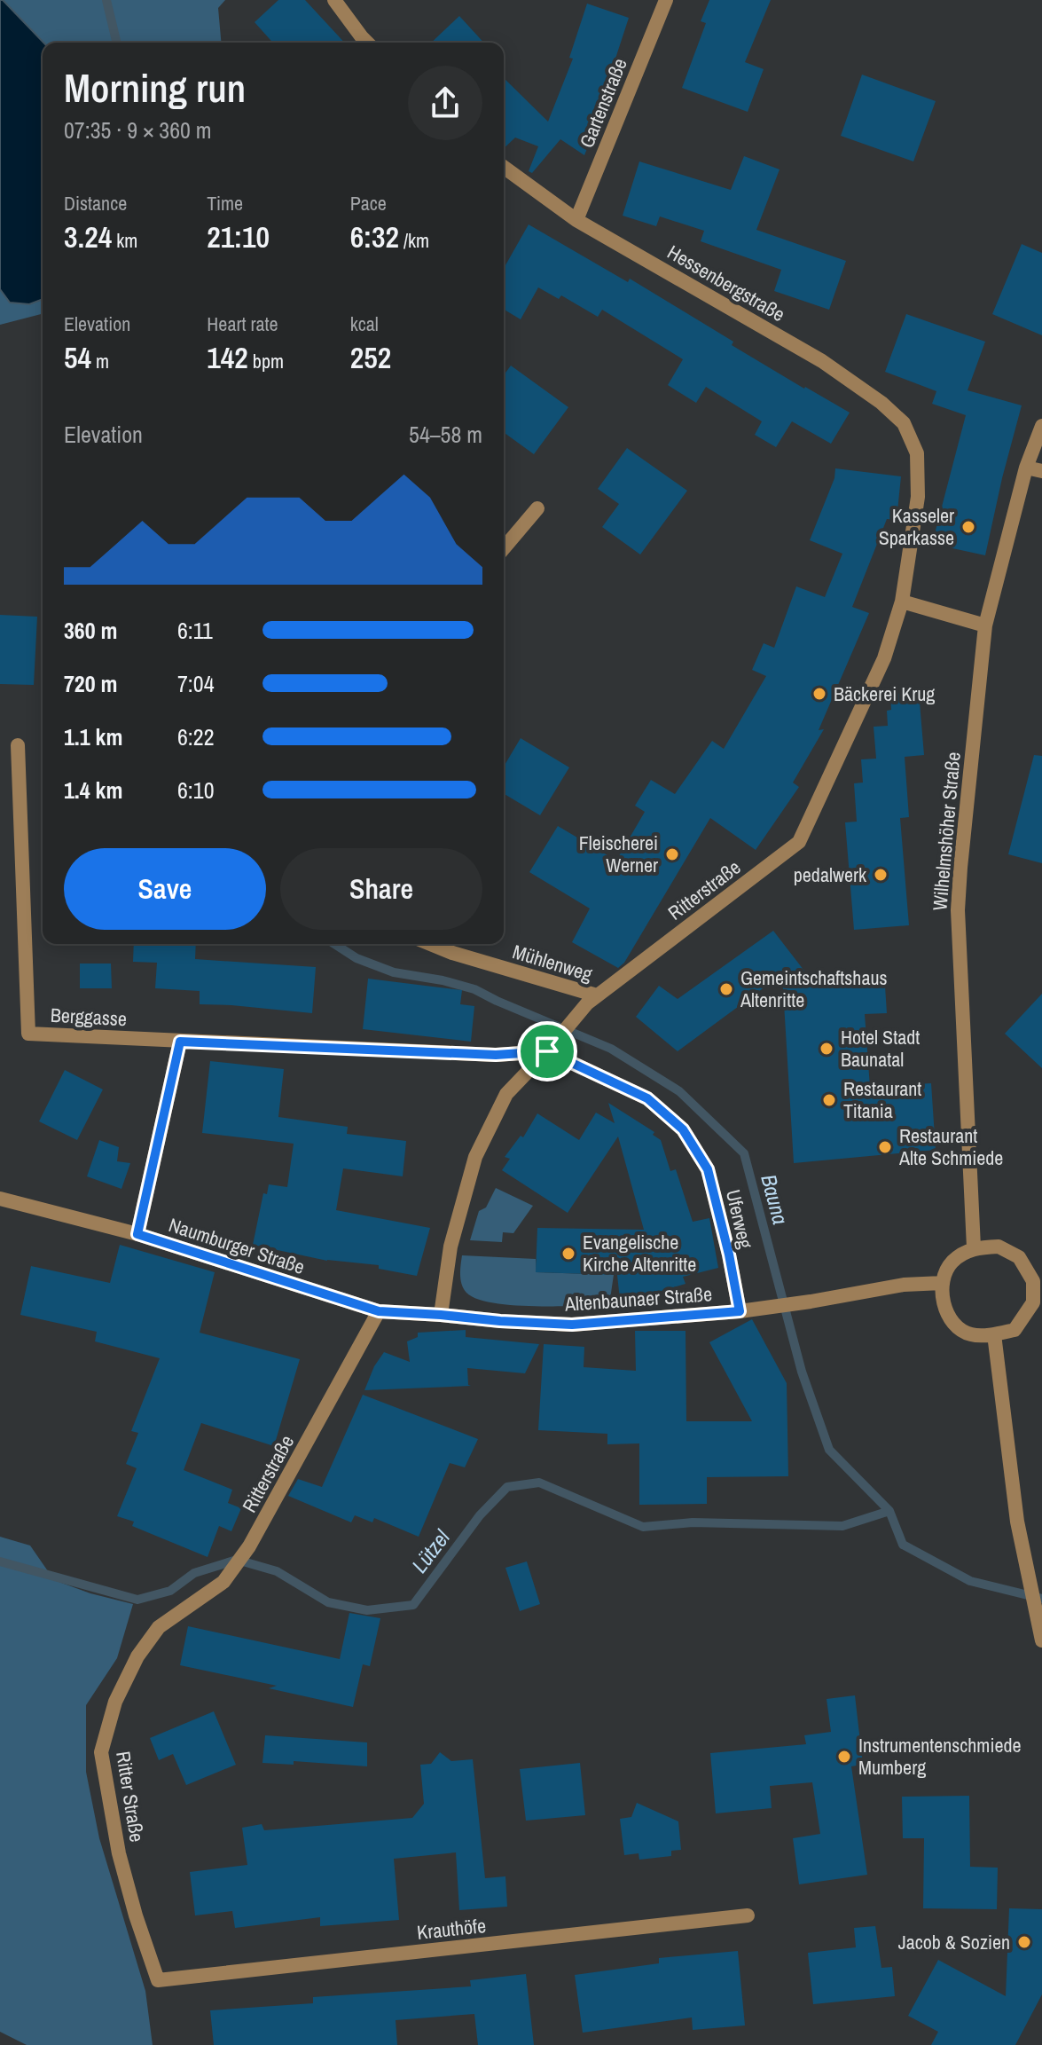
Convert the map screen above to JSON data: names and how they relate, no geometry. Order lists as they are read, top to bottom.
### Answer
{
  "streets": {
    "street": [
      "Gartenstraße",
      "Hessenbergstraße",
      "Wilhelmshöher Straße",
      "Ritterstraße",
      "Mühlenweg",
      "Berggasse",
      "Uferweg",
      "Naumburger Straße",
      "Altenbaunaer Straße",
      "Ritter Straße",
      "Krauthöfe"
    ]
  },
  "crossings": [
    ["Gartenstraße", "Hessenbergstraße"],
    ["Hessenbergstraße", "Ritterstraße"],
    ["Wilhelmshöher Straße", "Altenbaunaer Straße"],
    ["Ritterstraße", "Mühlenweg"],
    ["Ritterstraße", "Berggasse"],
    ["Ritterstraße", "Uferweg"],
    ["Ritterstraße", "Naumburger Straße"],
    ["Ritterstraße", "Altenbaunaer Straße"],
    ["Ritterstraße", "Ritter Straße"],
    ["Berggasse", "Uferweg"],
    ["Uferweg", "Altenbaunaer Straße"],
    ["Naumburger Straße", "Altenbaunaer Straße"],
    ["Ritter Straße", "Krauthöfe"]
  ],
  "water": ["Bauna", "Lützel"],
  "places": [
    "Kasseler Sparkasse",
    "Bäckerei Krug",
    "Fleischerei Werner",
    "pedalwerk",
    "Gemeintschaftshaus Altenritte",
    "Hotel Stadt Baunatal",
    "Restaurant Titania",
    "Restaurant Alte Schmiede",
    "Evangelische Kirche Altenritte",
    "Instrumentenschmiede Mumberg",
    "Jacob & Sozien"
  ],
  "page": {
    "heading": ["Morning run", "07:35 · 9 × 360 m"],
    "stats": [
      ["Distance", "3.24 km"],
      ["Time", "21:10"],
      ["Pace", "6:32 /km"],
      ["Elevation", "54 m"],
      ["Heart rate", "142 bpm"],
      ["kcal", "252"]
    ],
    "chart": ["Elevation", "54–58 m"],
    "list": [
      {
        "name": "360 m",
        "note": "6:11"
      },
      {
        "name": "720 m",
        "note": "7:04"
      },
      {
        "name": "1.1 km",
        "note": "6:22"
      },
      {
        "name": "1.4 km",
        "note": "6:10"
      }
    ],
    "buttons": ["Save", "Share"]
  }
}
